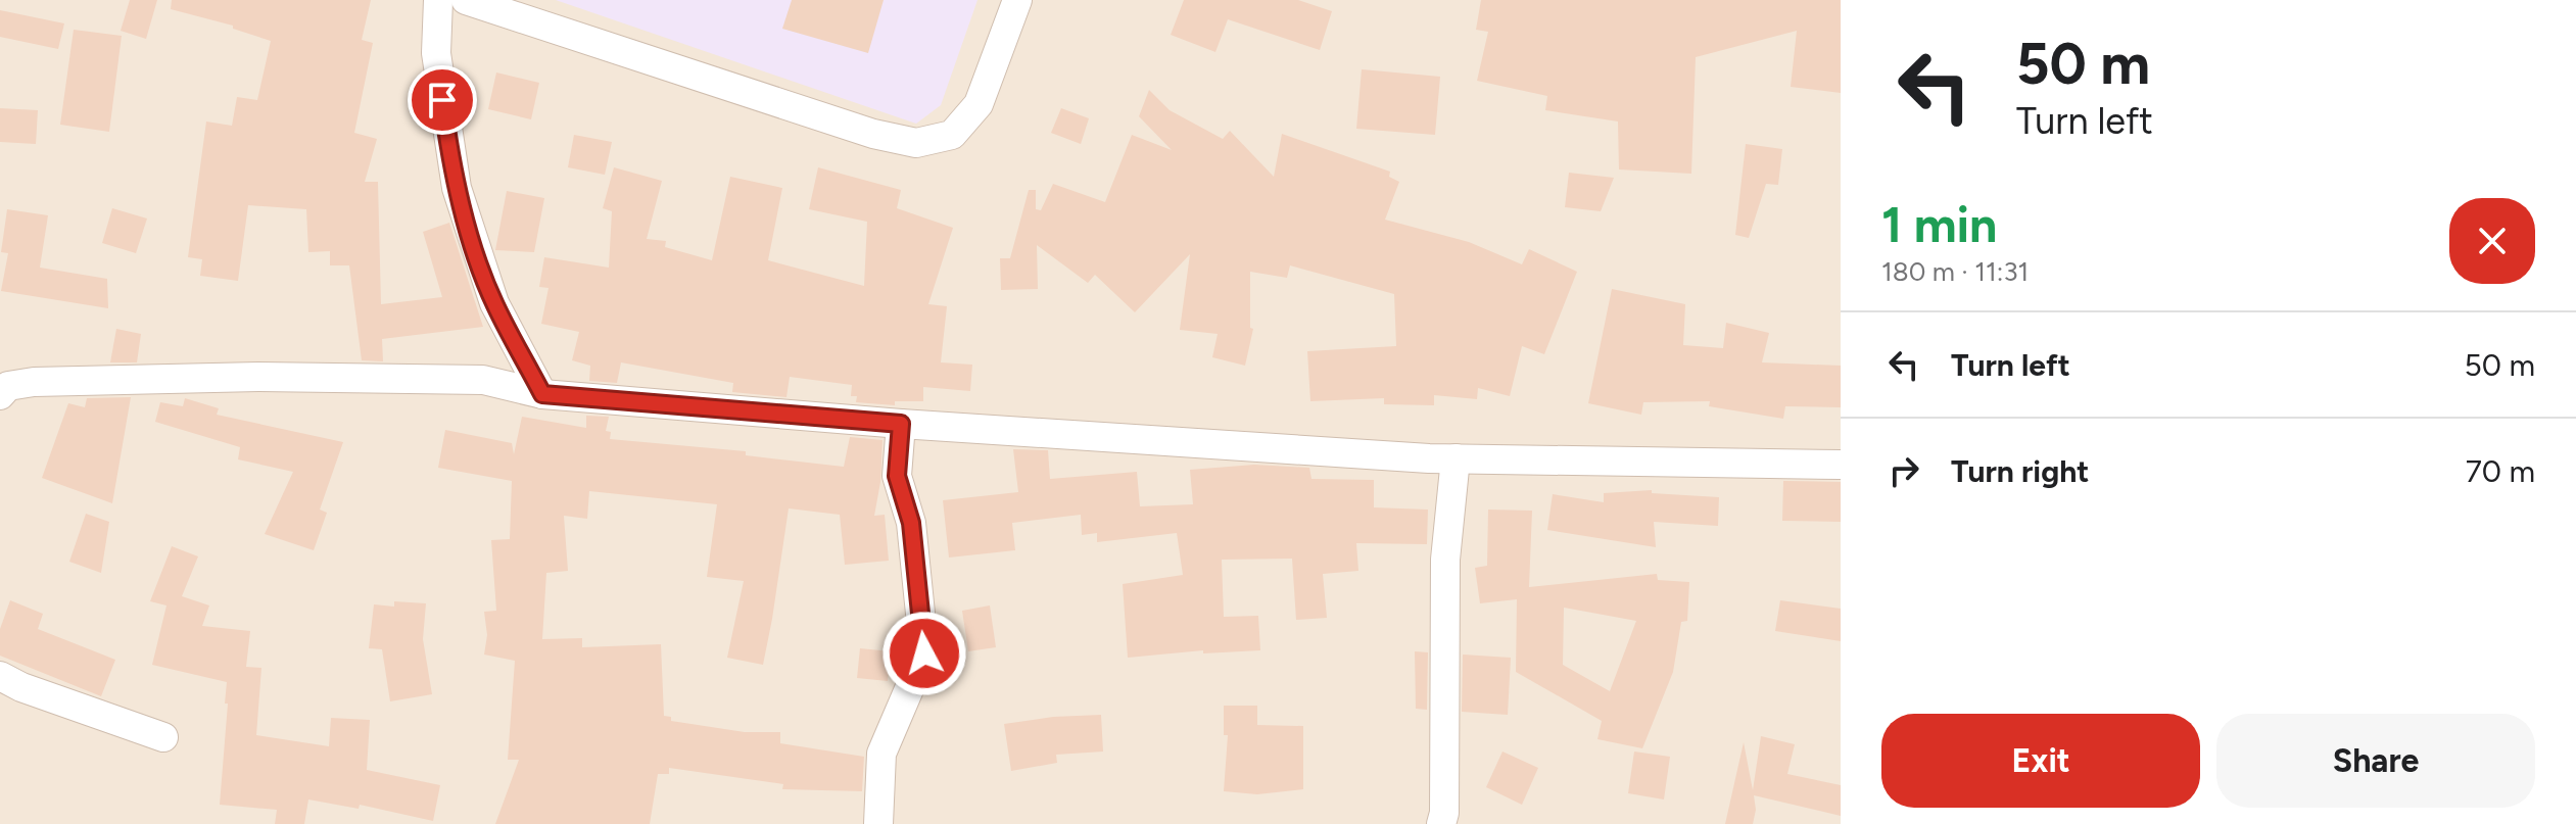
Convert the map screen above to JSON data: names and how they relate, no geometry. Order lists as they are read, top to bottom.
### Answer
{
  "page": {
    "turn": ["50 m", "Turn left"],
    "heading": ["1 min", "180 m · 11:31"],
    "list": [
      {
        "name": "Turn left",
        "value": "50 m"
      },
      {
        "name": "Turn right",
        "value": "70 m"
      }
    ],
    "buttons": ["Exit", "Share"]
  }
}
